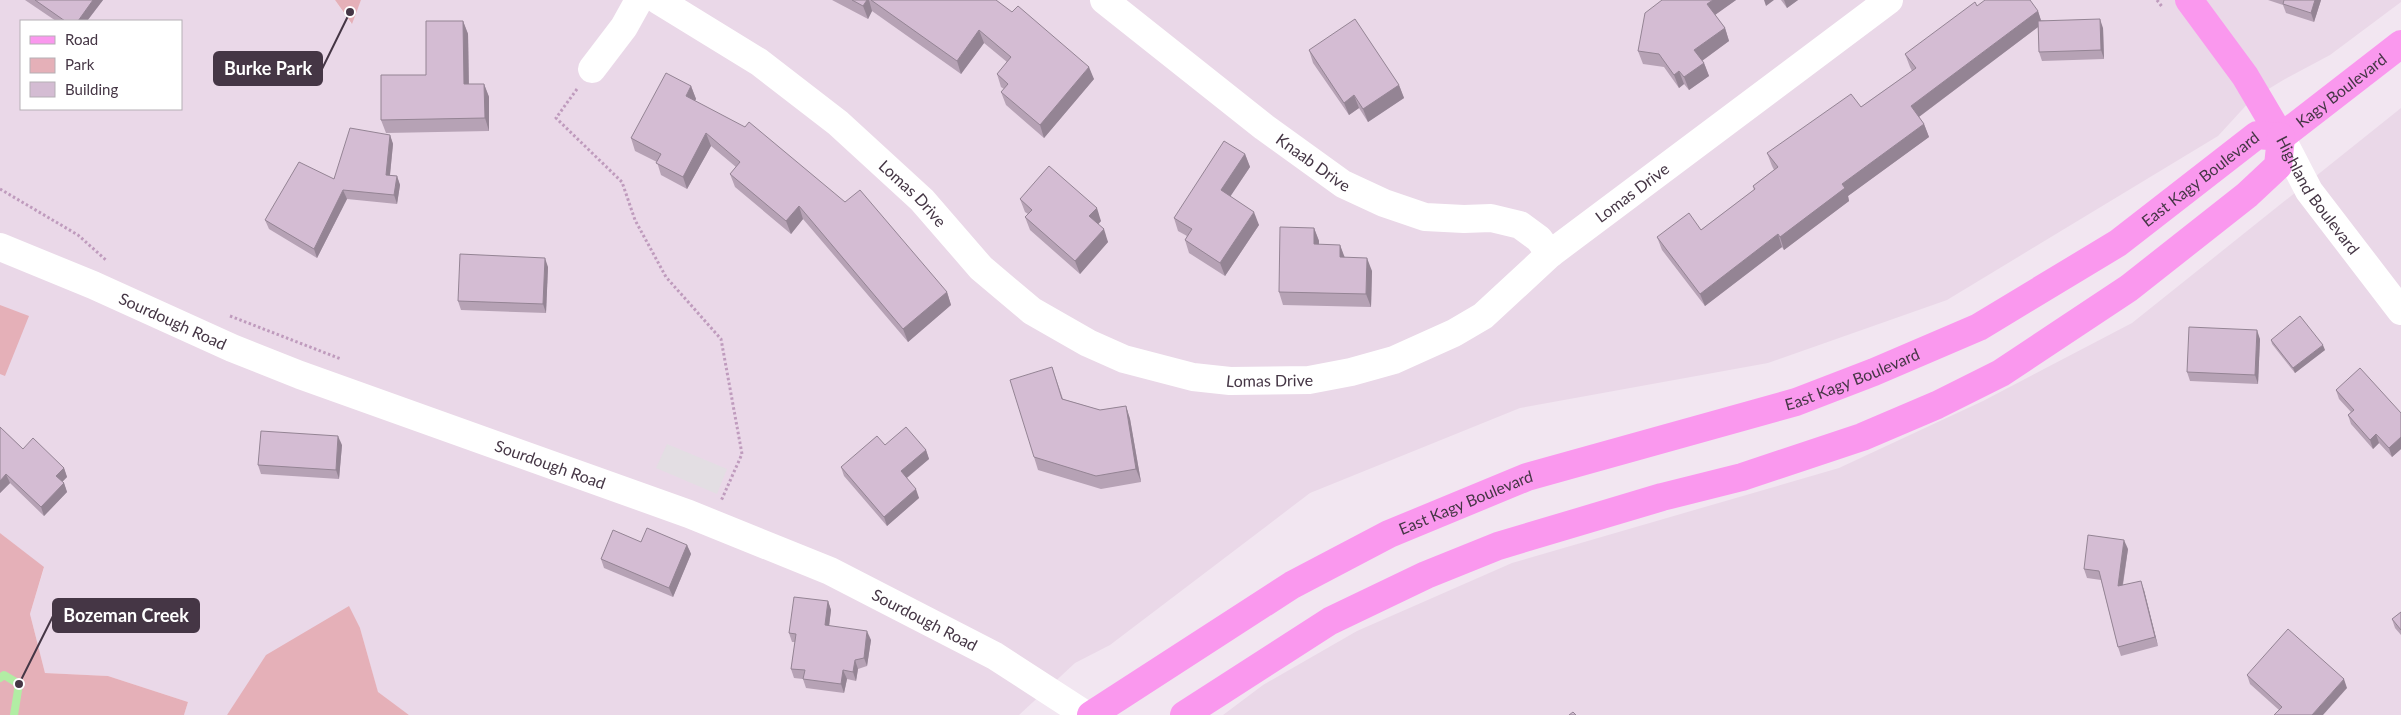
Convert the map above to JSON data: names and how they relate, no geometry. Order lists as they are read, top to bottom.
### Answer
{
  "streets": {
    "main road": ["Kagy Boulevard", "East Kagy Boulevard", "Highland Boulevard"],
    "street": ["Knaab Drive", "Lomas Drive", "Sourdough Road"]
  },
  "crossings": [
    ["Kagy Boulevard", "East Kagy Boulevard"],
    ["Kagy Boulevard", "Highland Boulevard"],
    ["Knaab Drive", "Lomas Drive"],
    ["East Kagy Boulevard", "Highland Boulevard"]
  ],
  "places": ["Burke Park", "Bozeman Creek"],
  "legend": ["Road", "Park", "Building"]
}
